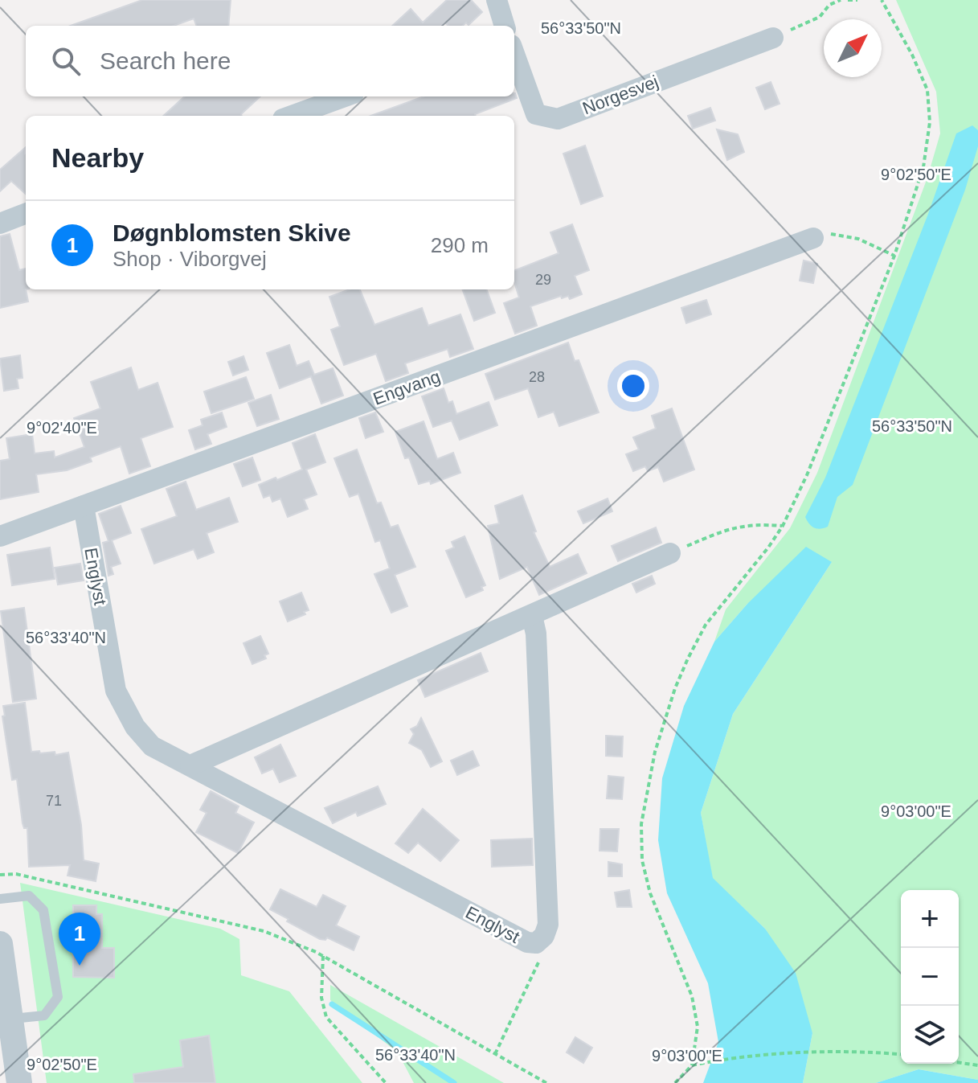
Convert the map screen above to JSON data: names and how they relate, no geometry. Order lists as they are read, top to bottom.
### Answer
{
  "streets": {
    "street": ["Norgesvej", "Engvang", "Englyst"]
  },
  "crossings": [
    ["Engvang", "Englyst"]
  ],
  "house_numbers": ["29", "28", "71"],
  "north": "top right",
  "page": {
    "search": "Search here",
    "heading": "Nearby",
    "list": [
      {
        "mark": "1",
        "name": "Døgnblomsten Skive",
        "note": "Shop · Viborgvej",
        "value": "290 m"
      }
    ],
    "map_buttons": ["+", "−"],
    "pins": "1"
  },
  "coordinates": [
    "56°33'50\"N",
    "9°02'50\"E",
    "9°02'40\"E",
    "56°33'40\"N",
    "9°03'00\"E"
  ]
}
